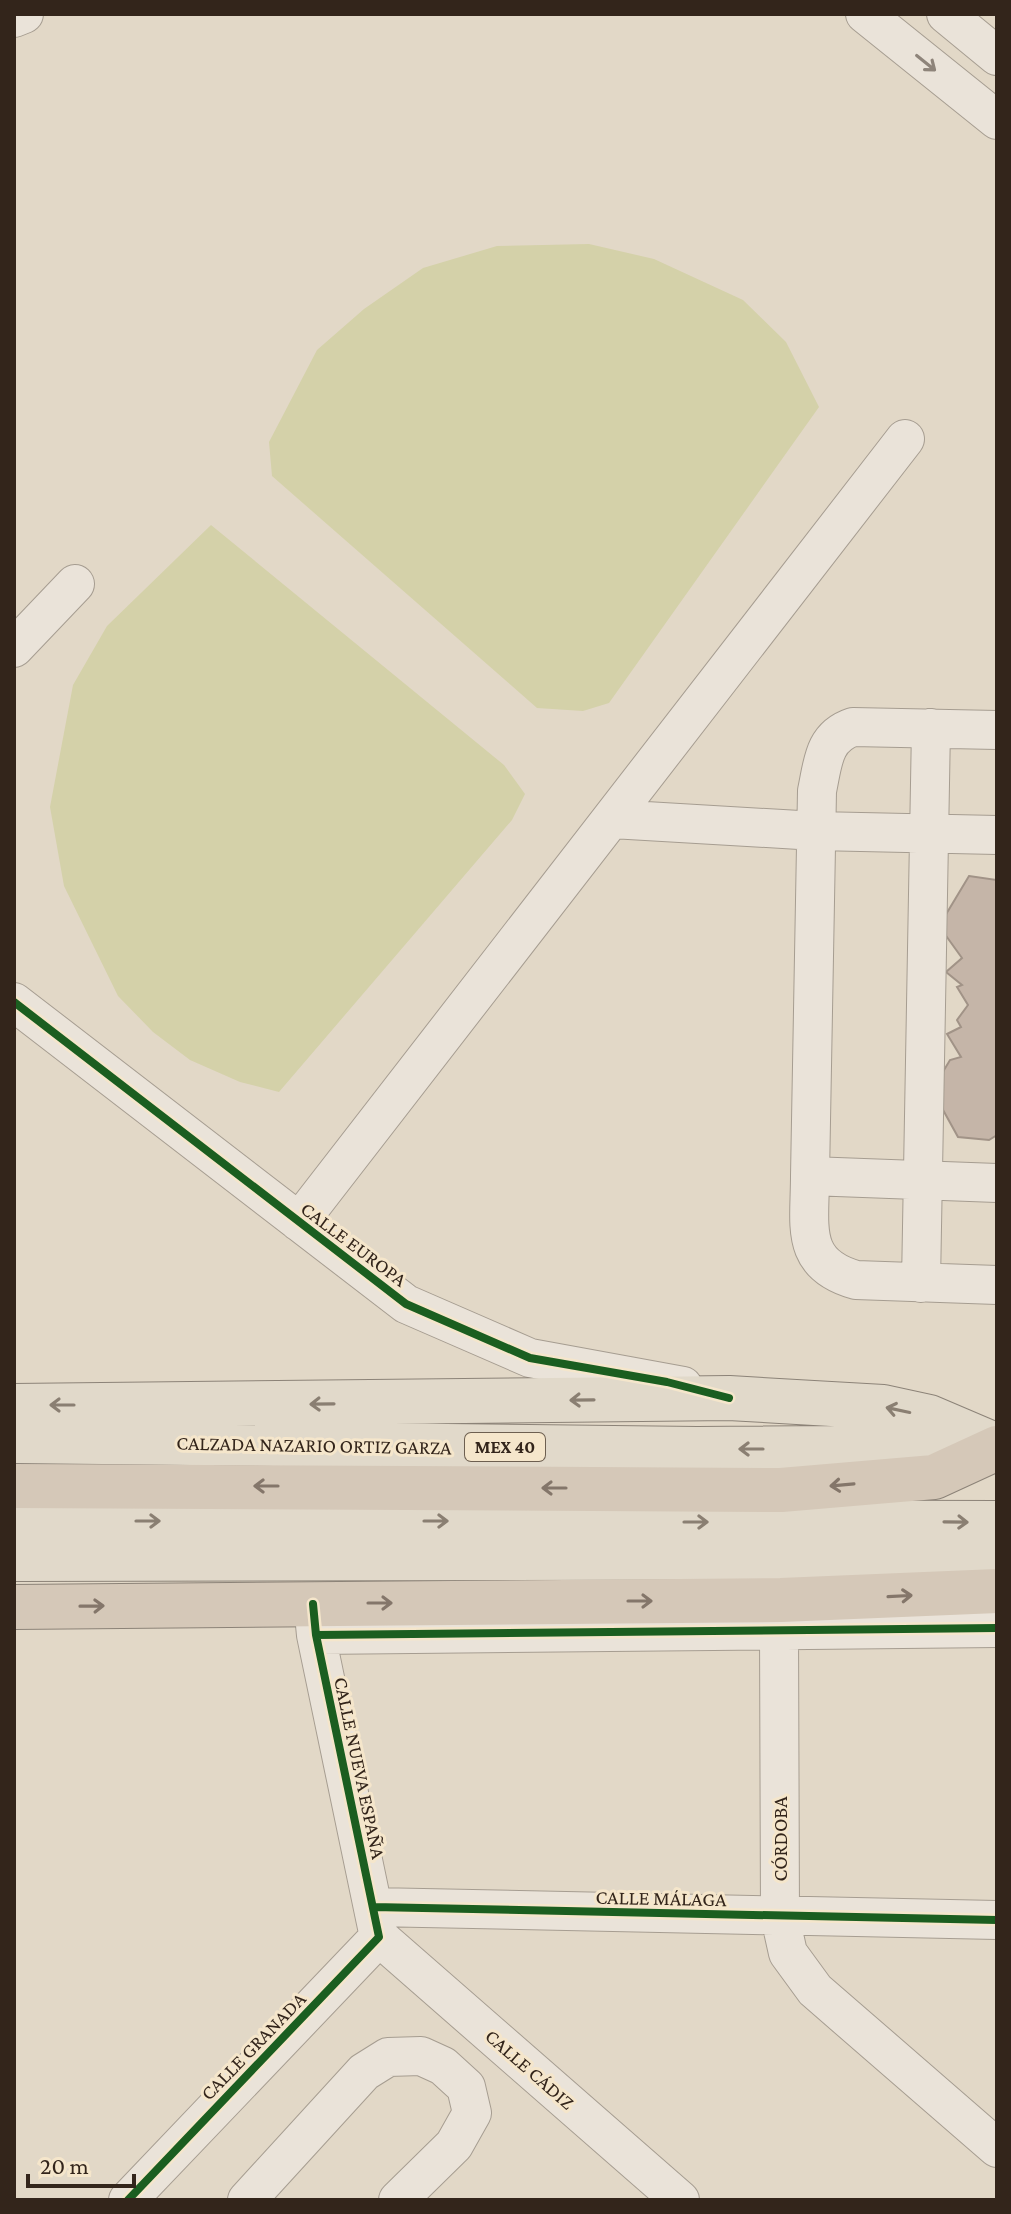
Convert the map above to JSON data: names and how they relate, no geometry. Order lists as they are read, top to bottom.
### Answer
{
  "streets": {
    "main road": ["CALZADA NAZARIO ORTIZ GARZA", "MEX 40"],
    "street": [
      "CALLE EUROPA",
      "CALLE NUEVA ESPAÑA",
      "CÓRDOBA",
      "CALLE MÁLAGA",
      "CALLE GRANADA",
      "CALLE CÁDIZ"
    ]
  },
  "crossings": [
    ["CALLE NUEVA ESPAÑA", "CALLE MÁLAGA"],
    ["CALLE NUEVA ESPAÑA", "CALLE GRANADA"],
    ["CALLE NUEVA ESPAÑA", "CALLE CÁDIZ"],
    ["CÓRDOBA", "CALLE MÁLAGA"],
    ["CALLE MÁLAGA", "CALLE GRANADA"],
    ["CALLE MÁLAGA", "CALLE CÁDIZ"],
    ["CALLE GRANADA", "CALLE CÁDIZ"]
  ],
  "scale_bar": "20 m"
}
